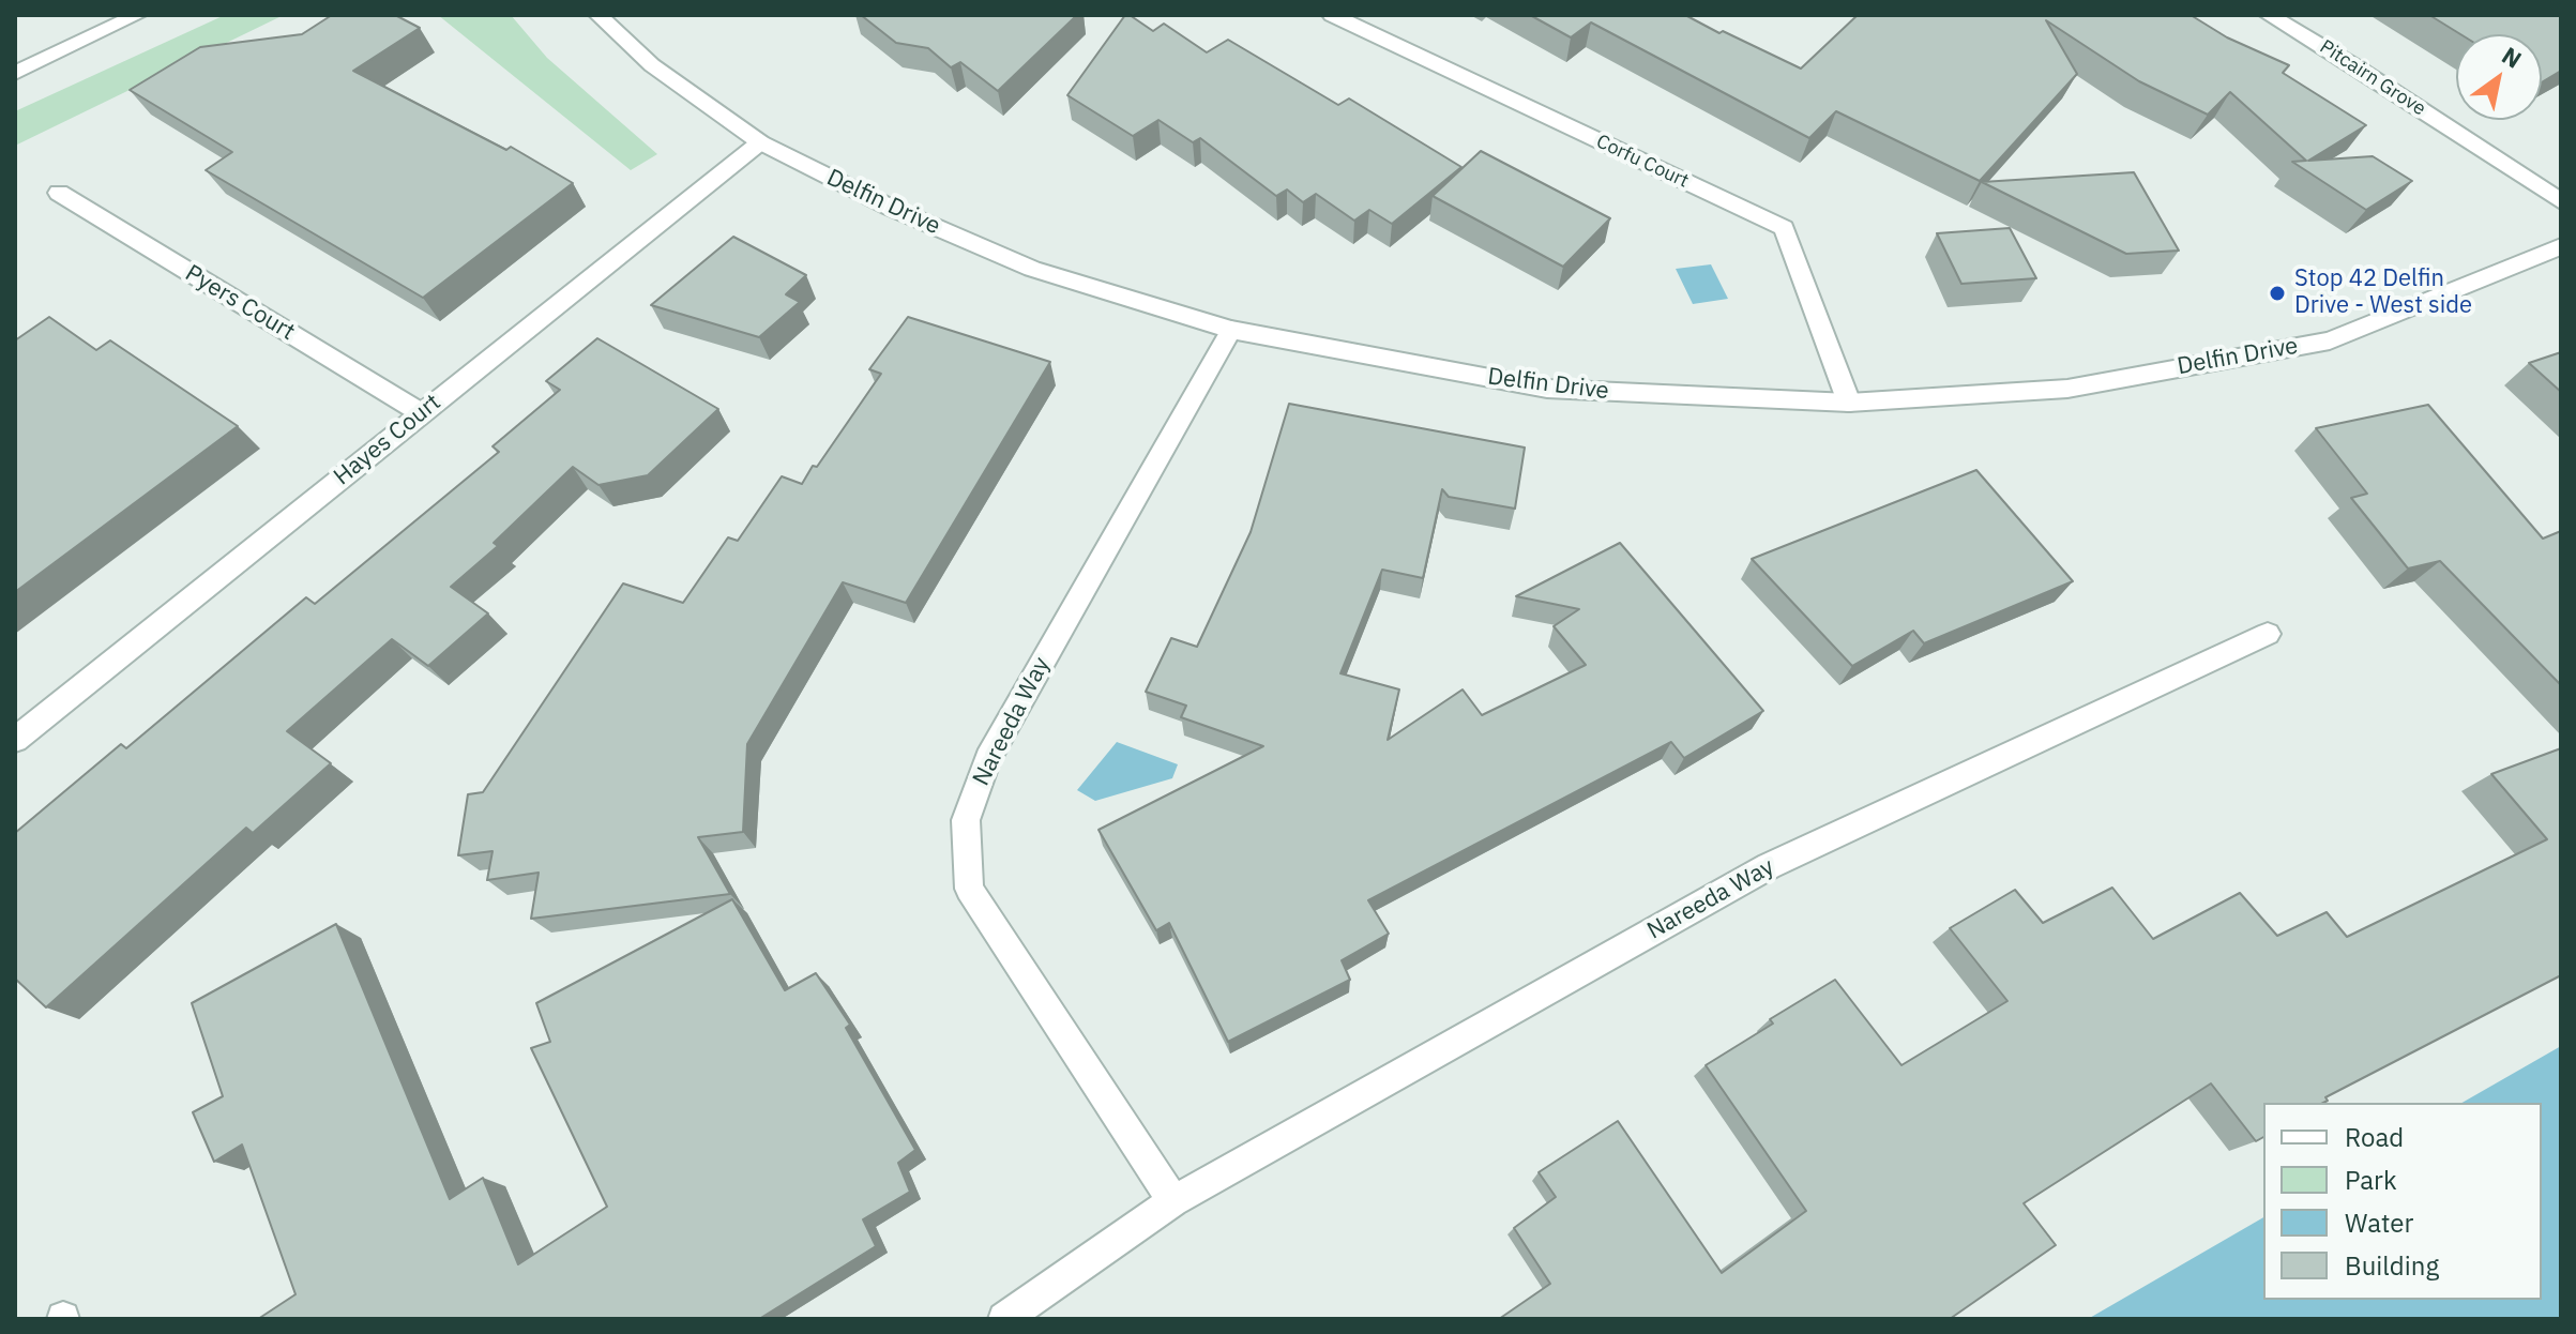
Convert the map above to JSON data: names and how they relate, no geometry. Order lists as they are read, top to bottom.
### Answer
{
  "streets": {
    "street": [
      "Pitcairn Grove",
      "Corfu Court",
      "Delfin Drive",
      "Pyers Court",
      "Hayes Court",
      "Nareeda Way"
    ]
  },
  "crossings": [
    ["Corfu Court", "Delfin Drive"],
    ["Delfin Drive", "Hayes Court"],
    ["Delfin Drive", "Nareeda Way"],
    ["Pyers Court", "Hayes Court"]
  ],
  "places": ["Stop 42 Delfin Drive - West side"],
  "legend": [
    "Road",
    "Park",
    "Water",
    "Building"
  ],
  "north": "top right"
}
